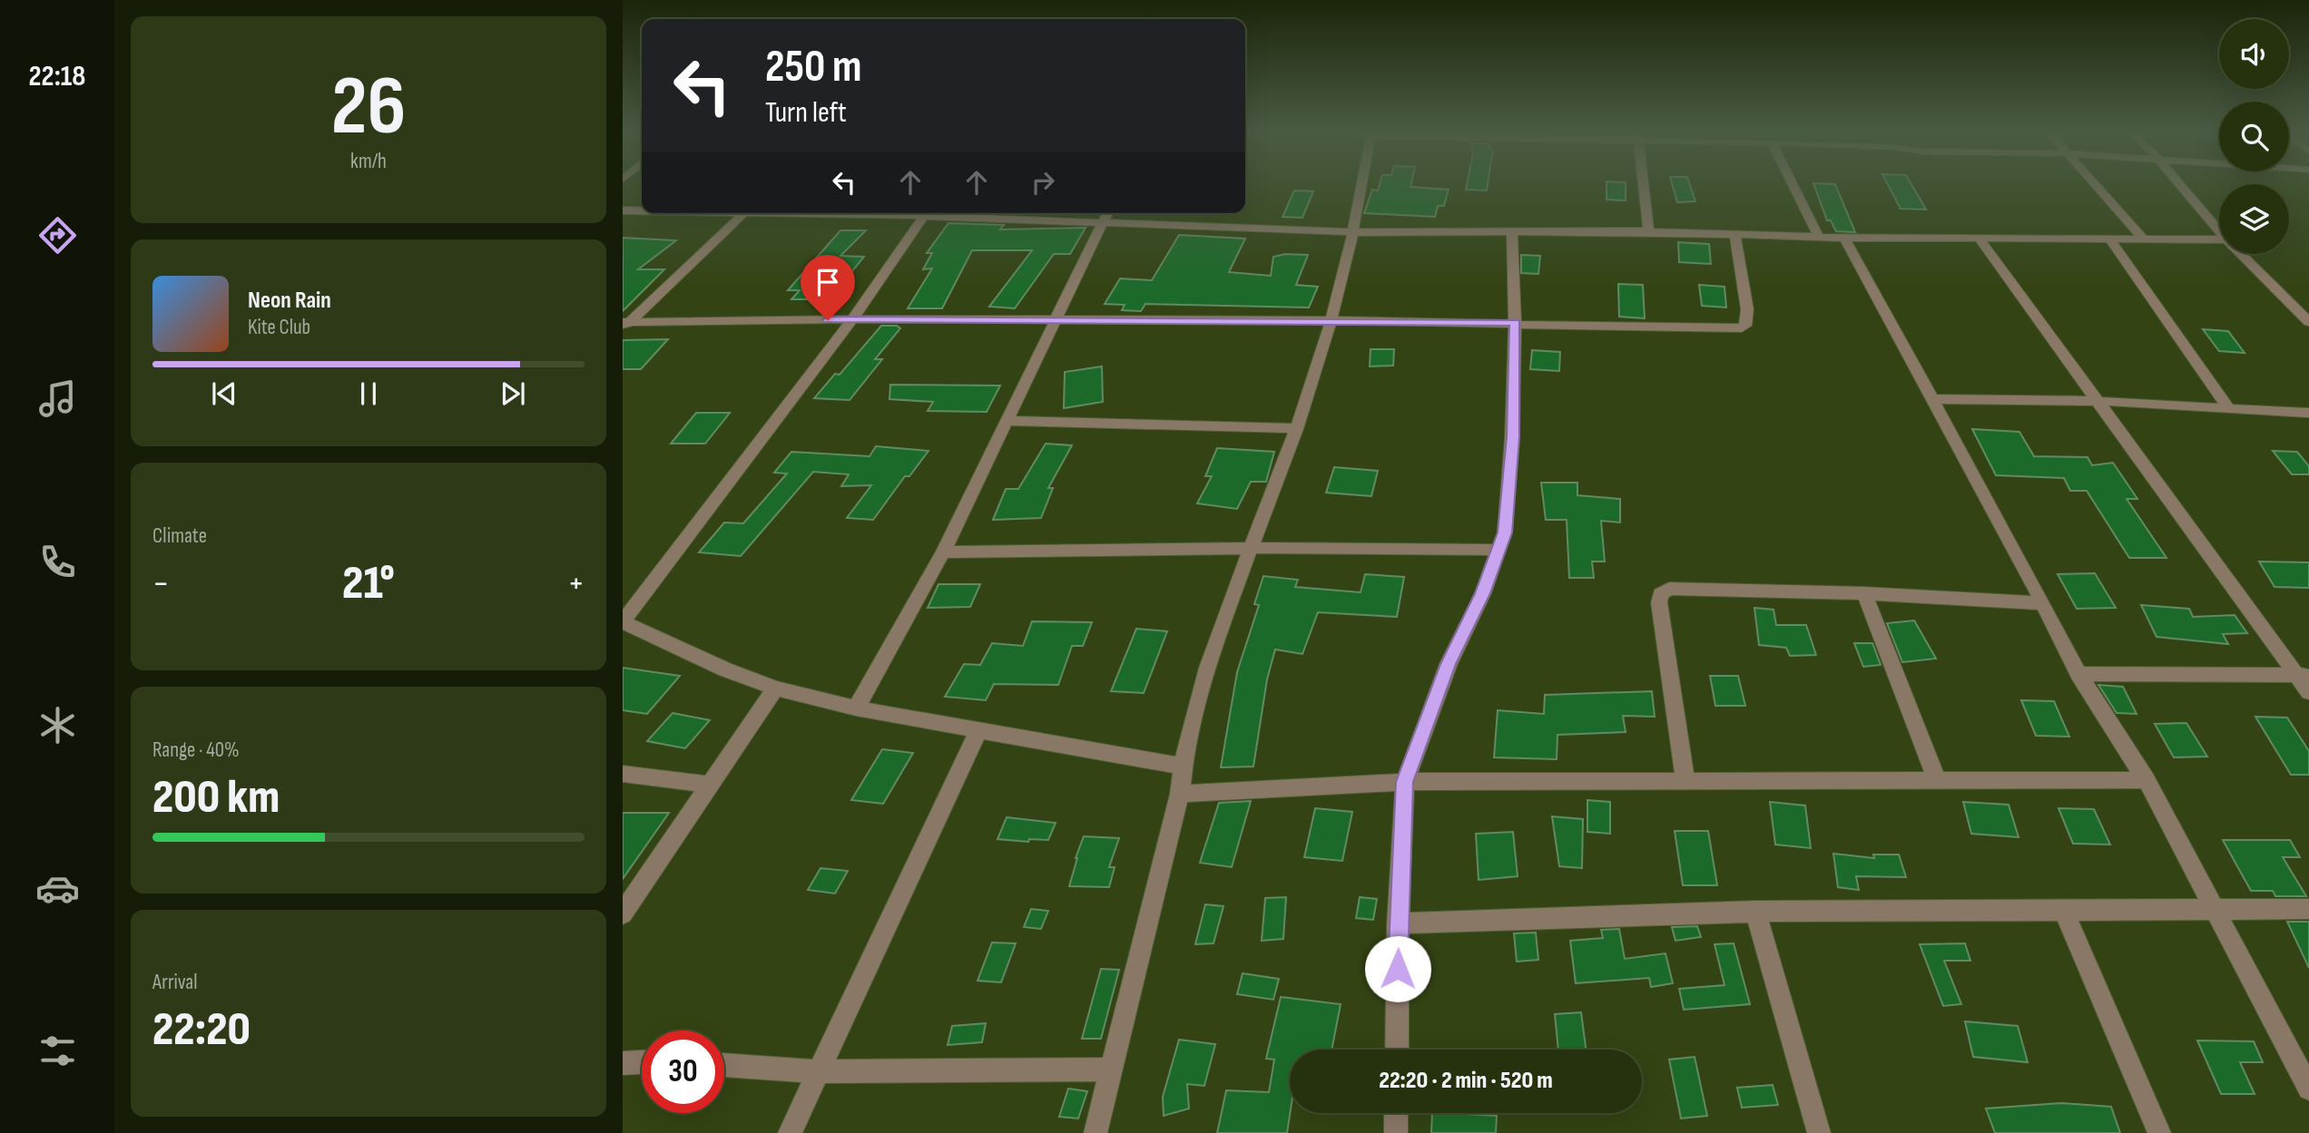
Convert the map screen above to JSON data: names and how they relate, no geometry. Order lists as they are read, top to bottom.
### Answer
{
  "page": {
    "tabs": "22:18",
    "tile": [
      ["26", "km/h"],
      "Climate",
      ["Range · 40%", "200 km"],
      ["Arrival", "22:20"]
    ],
    "turn": ["250 m", "Turn left"],
    "song": ["Neon Rain", "Kite Club"],
    "heat": ["−", "21°", "+"],
    "limit": "30",
    "trip": "22:20 · 2 min · 520 m"
  }
}
